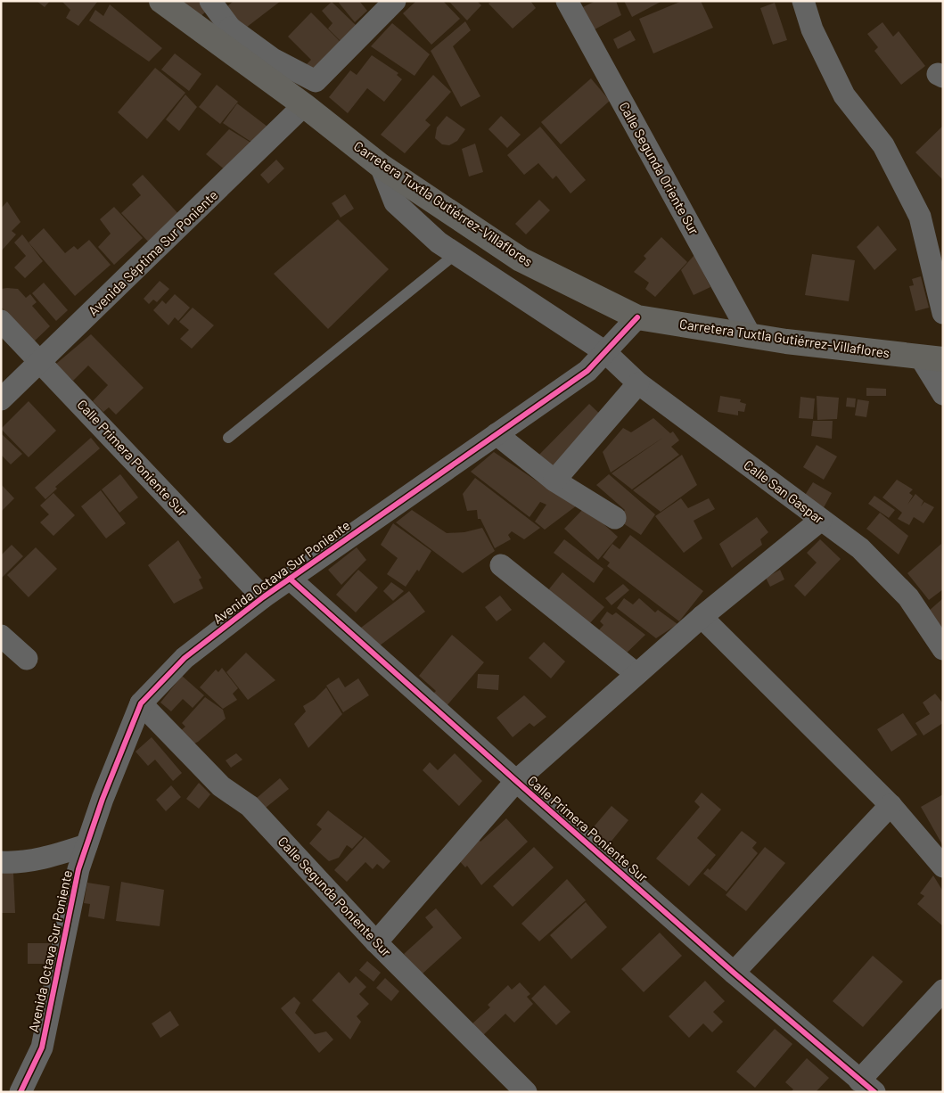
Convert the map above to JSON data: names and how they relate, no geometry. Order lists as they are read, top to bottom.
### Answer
{
  "streets": {
    "main road": ["Carretera Tuxtla Gutiérrez-Villaflores"],
    "street": [
      "Calle Segunda Oriente Sur",
      "Avenida Séptima Sur Poniente",
      "Calle Primera Poniente Sur",
      "Calle San Gaspar",
      "Avenida Octava Sur Poniente",
      "Calle Segunda Poniente Sur"
    ]
  },
  "crossings": [
    ["Calle Segunda Oriente Sur", "Carretera Tuxtla Gutiérrez-Villaflores"],
    ["Carretera Tuxtla Gutiérrez-Villaflores", "Avenida Séptima Sur Poniente"],
    ["Carretera Tuxtla Gutiérrez-Villaflores", "Calle San Gaspar"],
    ["Carretera Tuxtla Gutiérrez-Villaflores", "Avenida Octava Sur Poniente"],
    ["Avenida Séptima Sur Poniente", "Calle Primera Poniente Sur"],
    ["Calle Primera Poniente Sur", "Avenida Octava Sur Poniente"],
    ["Calle San Gaspar", "Avenida Octava Sur Poniente"],
    ["Avenida Octava Sur Poniente", "Calle Segunda Poniente Sur"]
  ]
}
